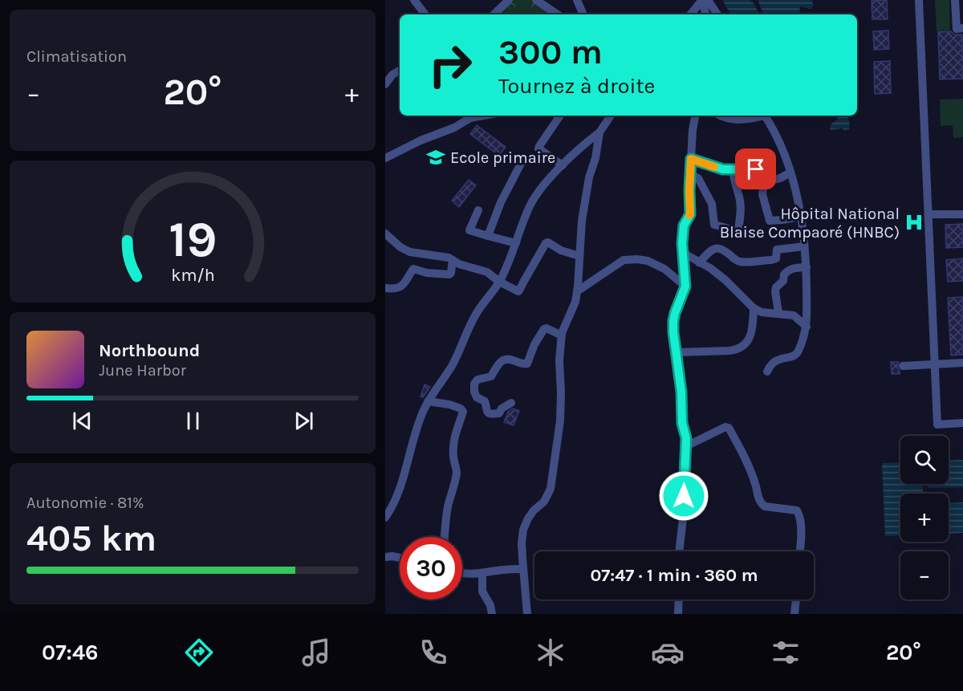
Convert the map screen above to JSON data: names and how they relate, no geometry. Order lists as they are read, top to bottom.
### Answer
{
  "places": {
    "school or university": ["Ecole primaire"],
    "hospital": ["Hôpital National Blaise Compaoré (HNBC)"]
  },
  "page": {
    "tile": [
      "Climatisation",
      ["Autonomie · 81%", "405 km"]
    ],
    "turn": ["300 m", "Tournez à droite"],
    "heat": ["−", "20°", "+"],
    "song": ["Northbound", "June Harbor"],
    "map_buttons": ["+", "−"],
    "limit": "30",
    "trip": "07:47 · 1 min · 360 m",
    "tabs": ["07:46", "20°"],
    "gauge": ["19", "km/h"]
  }
}
